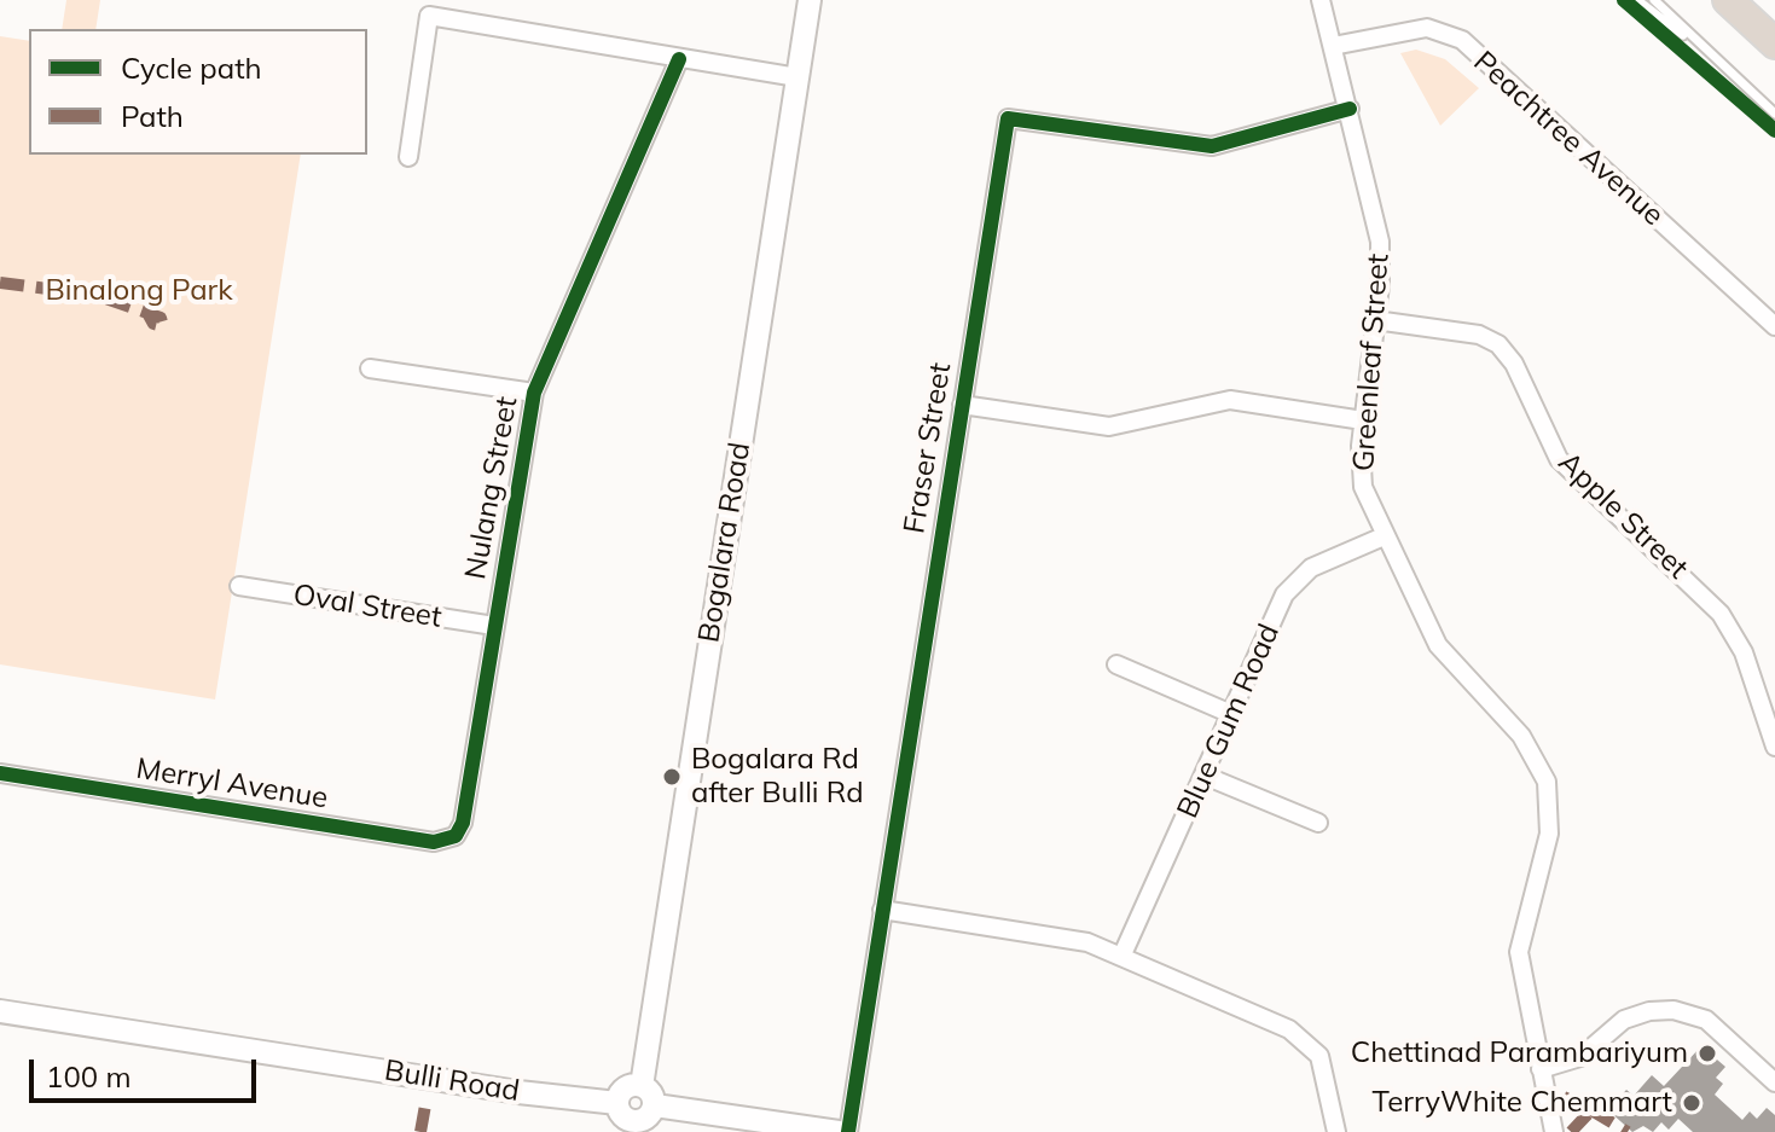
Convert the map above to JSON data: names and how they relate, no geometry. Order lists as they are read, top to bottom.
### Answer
{
  "streets": {
    "street": [
      "Peachtree Avenue",
      "Greenleaf Street",
      "Fraser Street",
      "Nulang Street",
      "Apple Street",
      "Bogalara Road",
      "Oval Street",
      "Blue Gum Road",
      "Merryl Avenue",
      "Bulli Road"
    ]
  },
  "crossings": [
    ["Peachtree Avenue", "Greenleaf Street"],
    ["Greenleaf Street", "Fraser Street"],
    ["Greenleaf Street", "Apple Street"],
    ["Greenleaf Street", "Blue Gum Road"],
    ["Nulang Street", "Oval Street"],
    ["Nulang Street", "Merryl Avenue"],
    ["Bogalara Road", "Bulli Road"]
  ],
  "parks": ["Binalong Park"],
  "places": ["Bogalara Rd after Bulli Rd", "Chettinad Parambariyum", "TerryWhite Chemmart"],
  "legend": ["Cycle path", "Path"],
  "scale_bar": "100 m"
}
